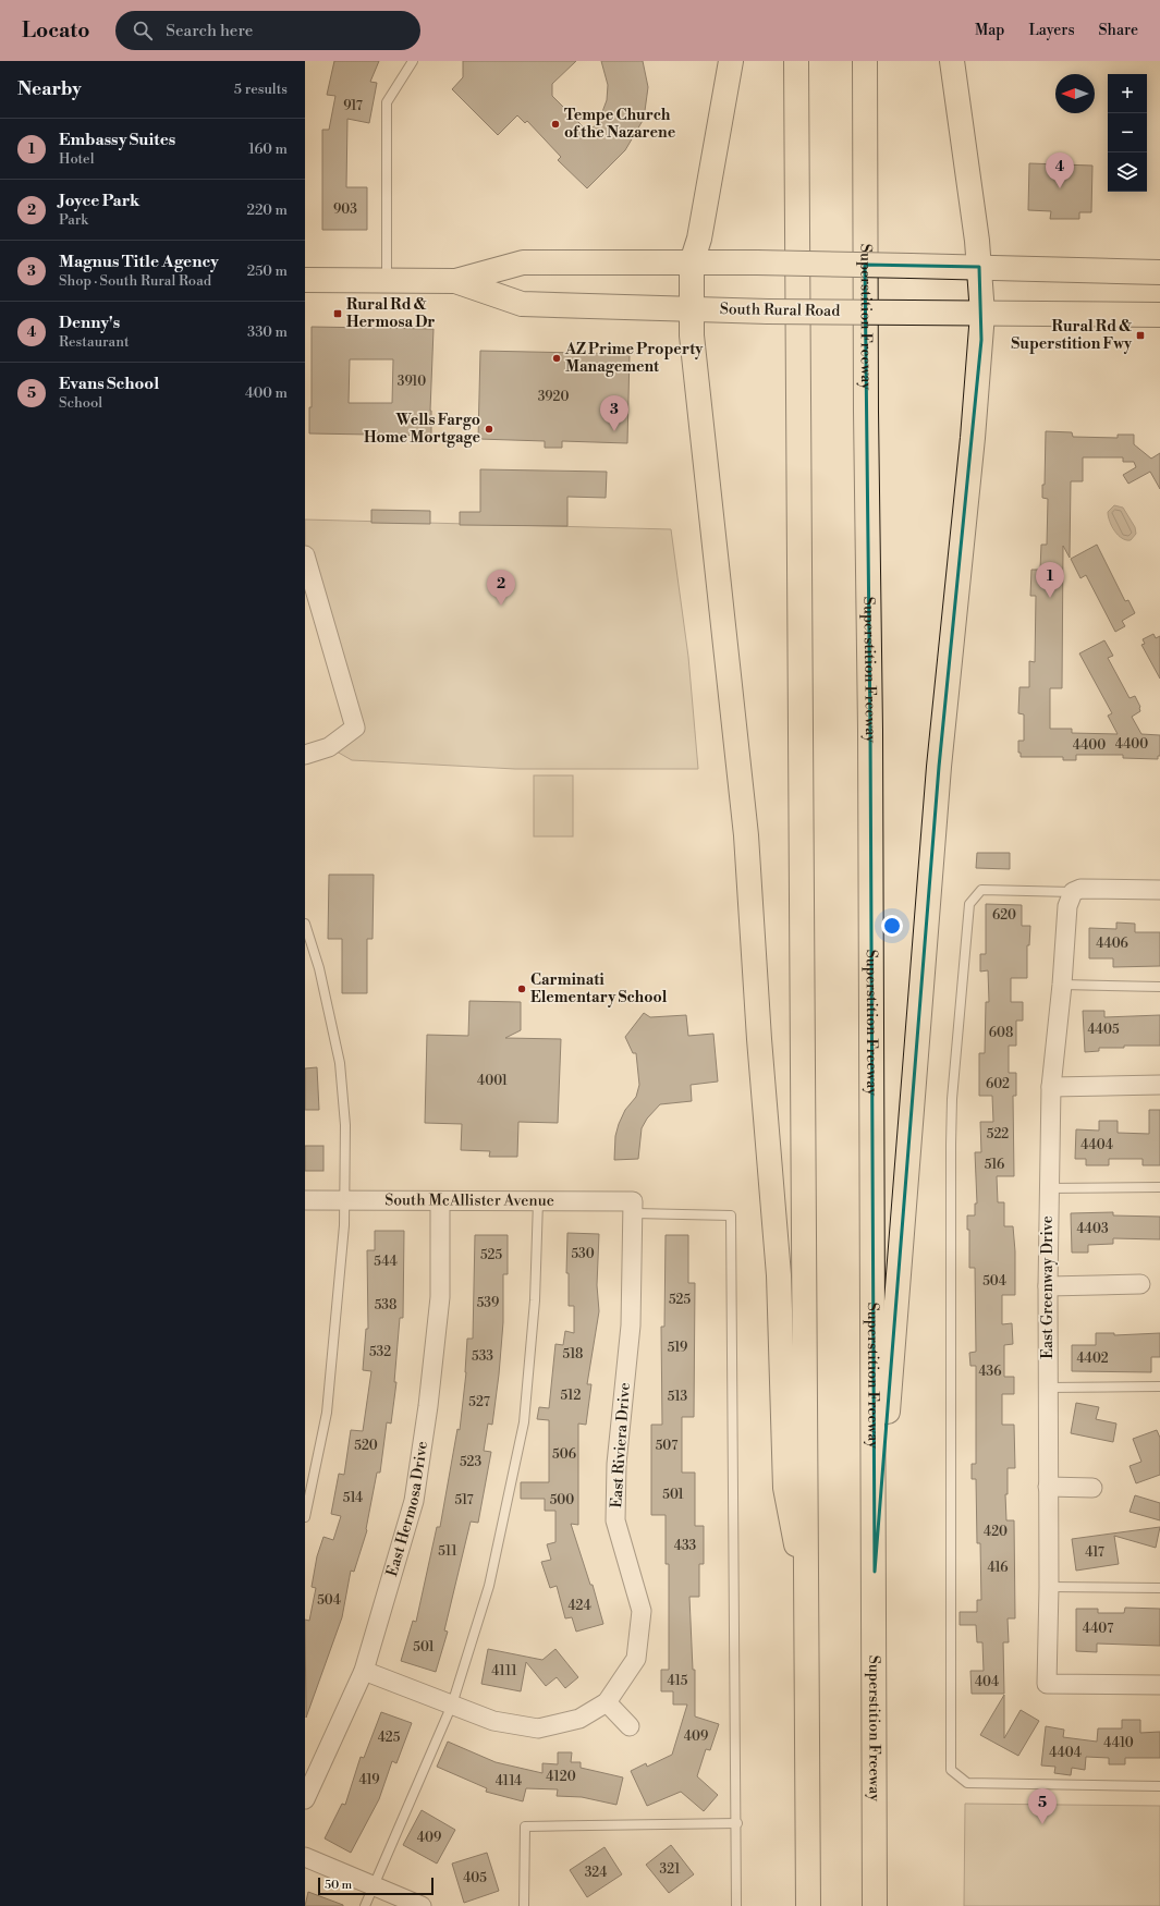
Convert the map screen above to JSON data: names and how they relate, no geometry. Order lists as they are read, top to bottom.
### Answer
{
  "streets": {
    "main road": ["South Rural Road", "Superstition Freeway"],
    "street": [
      "South McAllister Avenue",
      "East Greenway Drive",
      "East Riviera Drive",
      "East Hermosa Drive"
    ]
  },
  "crossings": [
    ["South McAllister Avenue", "East Riviera Drive"],
    ["South McAllister Avenue", "East Hermosa Drive"]
  ],
  "places": {
    "other": [
      "Tempe Church of the Nazarene",
      "AZ Prime Property Management",
      "Wells Fargo Home Mortgage",
      "Carminati Elementary School"
    ],
    "transit": ["Rural Rd & Hermosa Dr", "Rural Rd & Superstition Fwy"]
  },
  "house_numbers": [
    "917",
    "903",
    "3910",
    "3920",
    "4400",
    "4400",
    "620",
    "4406",
    "4405",
    "608",
    "4001",
    "602",
    "522",
    "4404",
    "516",
    "4403",
    "530",
    "525",
    "544",
    "504",
    "525",
    "539",
    "538",
    "519",
    "532",
    "518",
    "533",
    "4402",
    "436",
    "512",
    "513",
    "527",
    "520",
    "507",
    "506",
    "523",
    "501",
    "514",
    "517",
    "500",
    "420",
    "433",
    "511",
    "417",
    "416",
    "504",
    "424",
    "4407",
    "501",
    "4111",
    "415",
    "404",
    "409",
    "425",
    "4410",
    "4404",
    "4120",
    "419",
    "4114",
    "409",
    "321",
    "324",
    "405"
  ],
  "scale_bar": "50 m",
  "north": "left",
  "page": {
    "header": "Locato",
    "search": "Search here",
    "nav": ["Map", "Layers", "Share"],
    "heading": ["Nearby", "5 results"],
    "map_buttons": ["+", "−"],
    "list": [
      {
        "mark": "1",
        "name": "Embassy Suites",
        "note": "Hotel",
        "value": "160 m"
      },
      {
        "mark": "2",
        "name": "Joyce Park",
        "note": "Park",
        "value": "220 m"
      },
      {
        "mark": "3",
        "name": "Magnus Title Agency",
        "note": "Shop · South Rural Road",
        "value": "250 m"
      },
      {
        "mark": "4",
        "name": "Denny's",
        "note": "Restaurant",
        "value": "330 m"
      },
      {
        "mark": "5",
        "name": "Evans School",
        "note": "School",
        "value": "400 m"
      }
    ],
    "pins": [
      "4",
      "3",
      "1",
      "2",
      "5"
    ],
    "scale": "50 m"
  }
}
